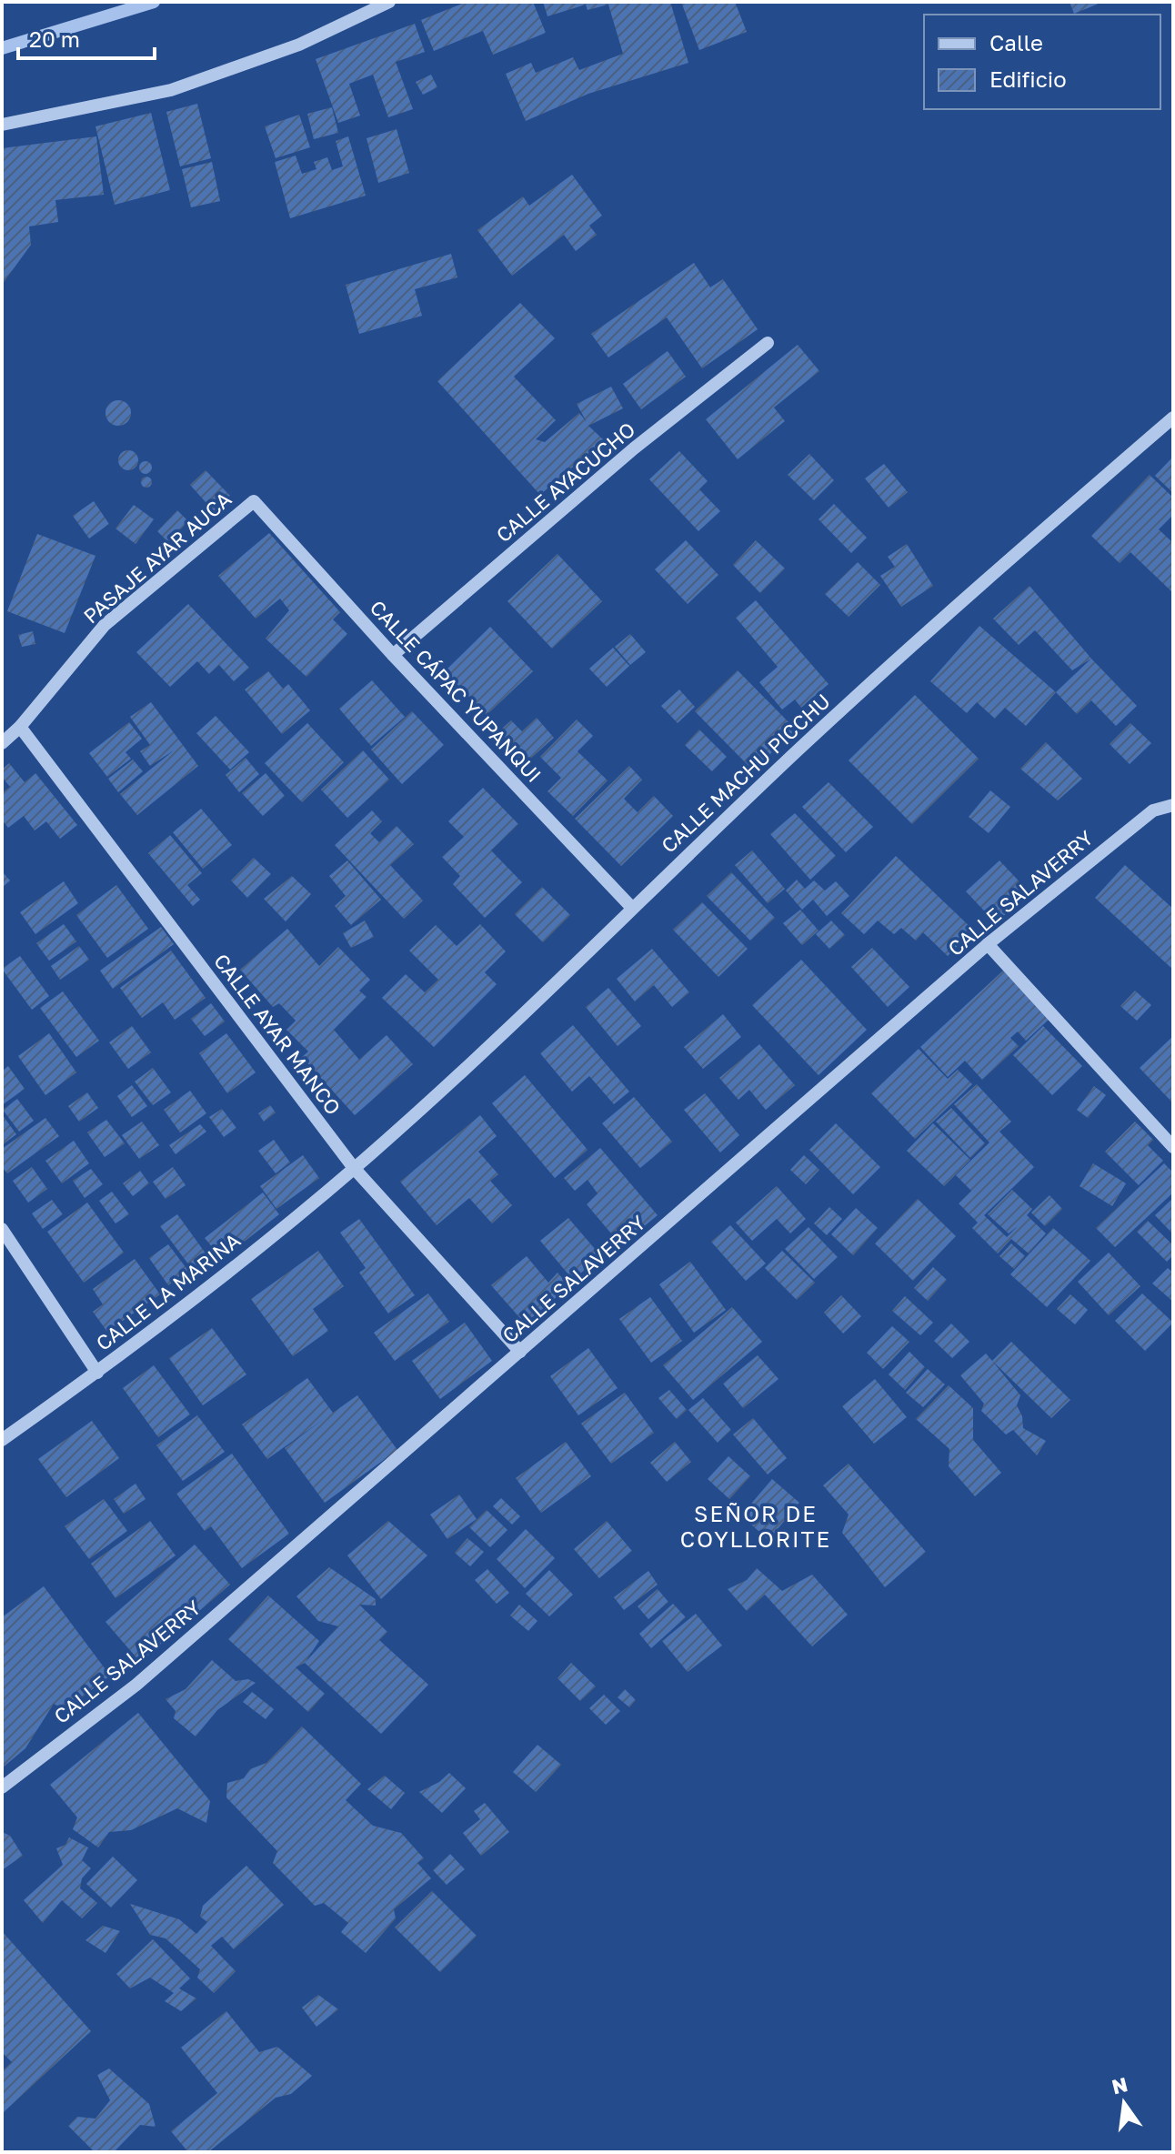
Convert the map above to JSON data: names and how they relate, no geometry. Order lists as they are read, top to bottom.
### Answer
{
  "streets": {
    "street": [
      "CALLE AYACUCHO",
      "PASAJE AYAR AUCA",
      "CALLE CÁPAC YUPANQUI",
      "CALLE MACHU PICCHU",
      "CALLE SALAVERRY",
      "CALLE AYAR MANCO",
      "CALLE LA MARINA"
    ]
  },
  "crossings": [
    ["CALLE AYACUCHO", "CALLE CÁPAC YUPANQUI"],
    ["PASAJE AYAR AUCA", "CALLE CÁPAC YUPANQUI"],
    ["PASAJE AYAR AUCA", "CALLE AYAR MANCO"],
    ["CALLE CÁPAC YUPANQUI", "CALLE MACHU PICCHU"],
    ["CALLE MACHU PICCHU", "CALLE AYAR MANCO"],
    ["CALLE MACHU PICCHU", "CALLE LA MARINA"],
    ["CALLE SALAVERRY", "CALLE AYAR MANCO"],
    ["CALLE AYAR MANCO", "CALLE LA MARINA"]
  ],
  "districts": ["SEÑOR DE COYLLORITE"],
  "legend": ["Calle", "Edificio"],
  "scale_bar": "20 m",
  "north": "top"
}
